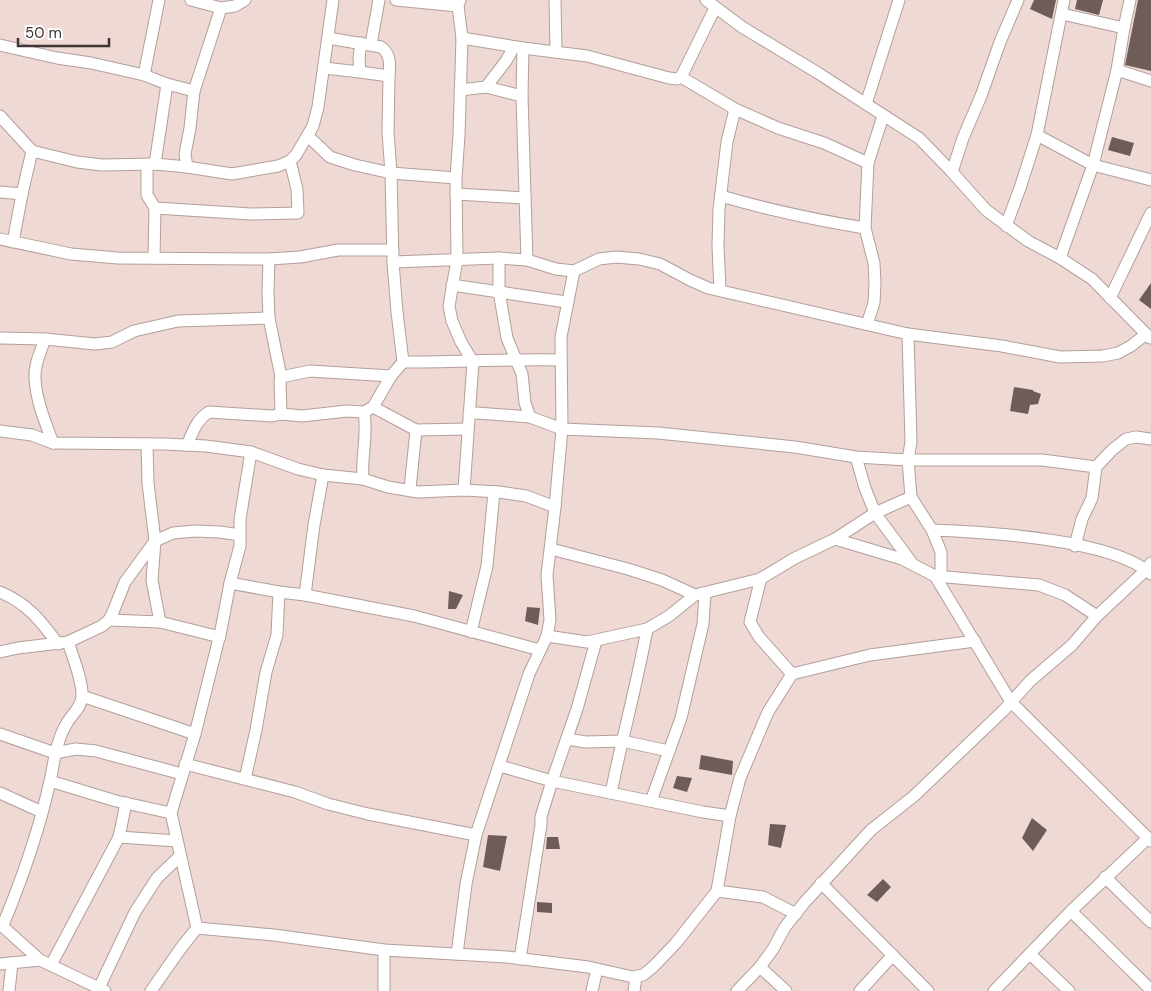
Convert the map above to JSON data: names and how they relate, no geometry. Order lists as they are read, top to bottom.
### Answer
{
  "scale_bar": "50 m"
}
